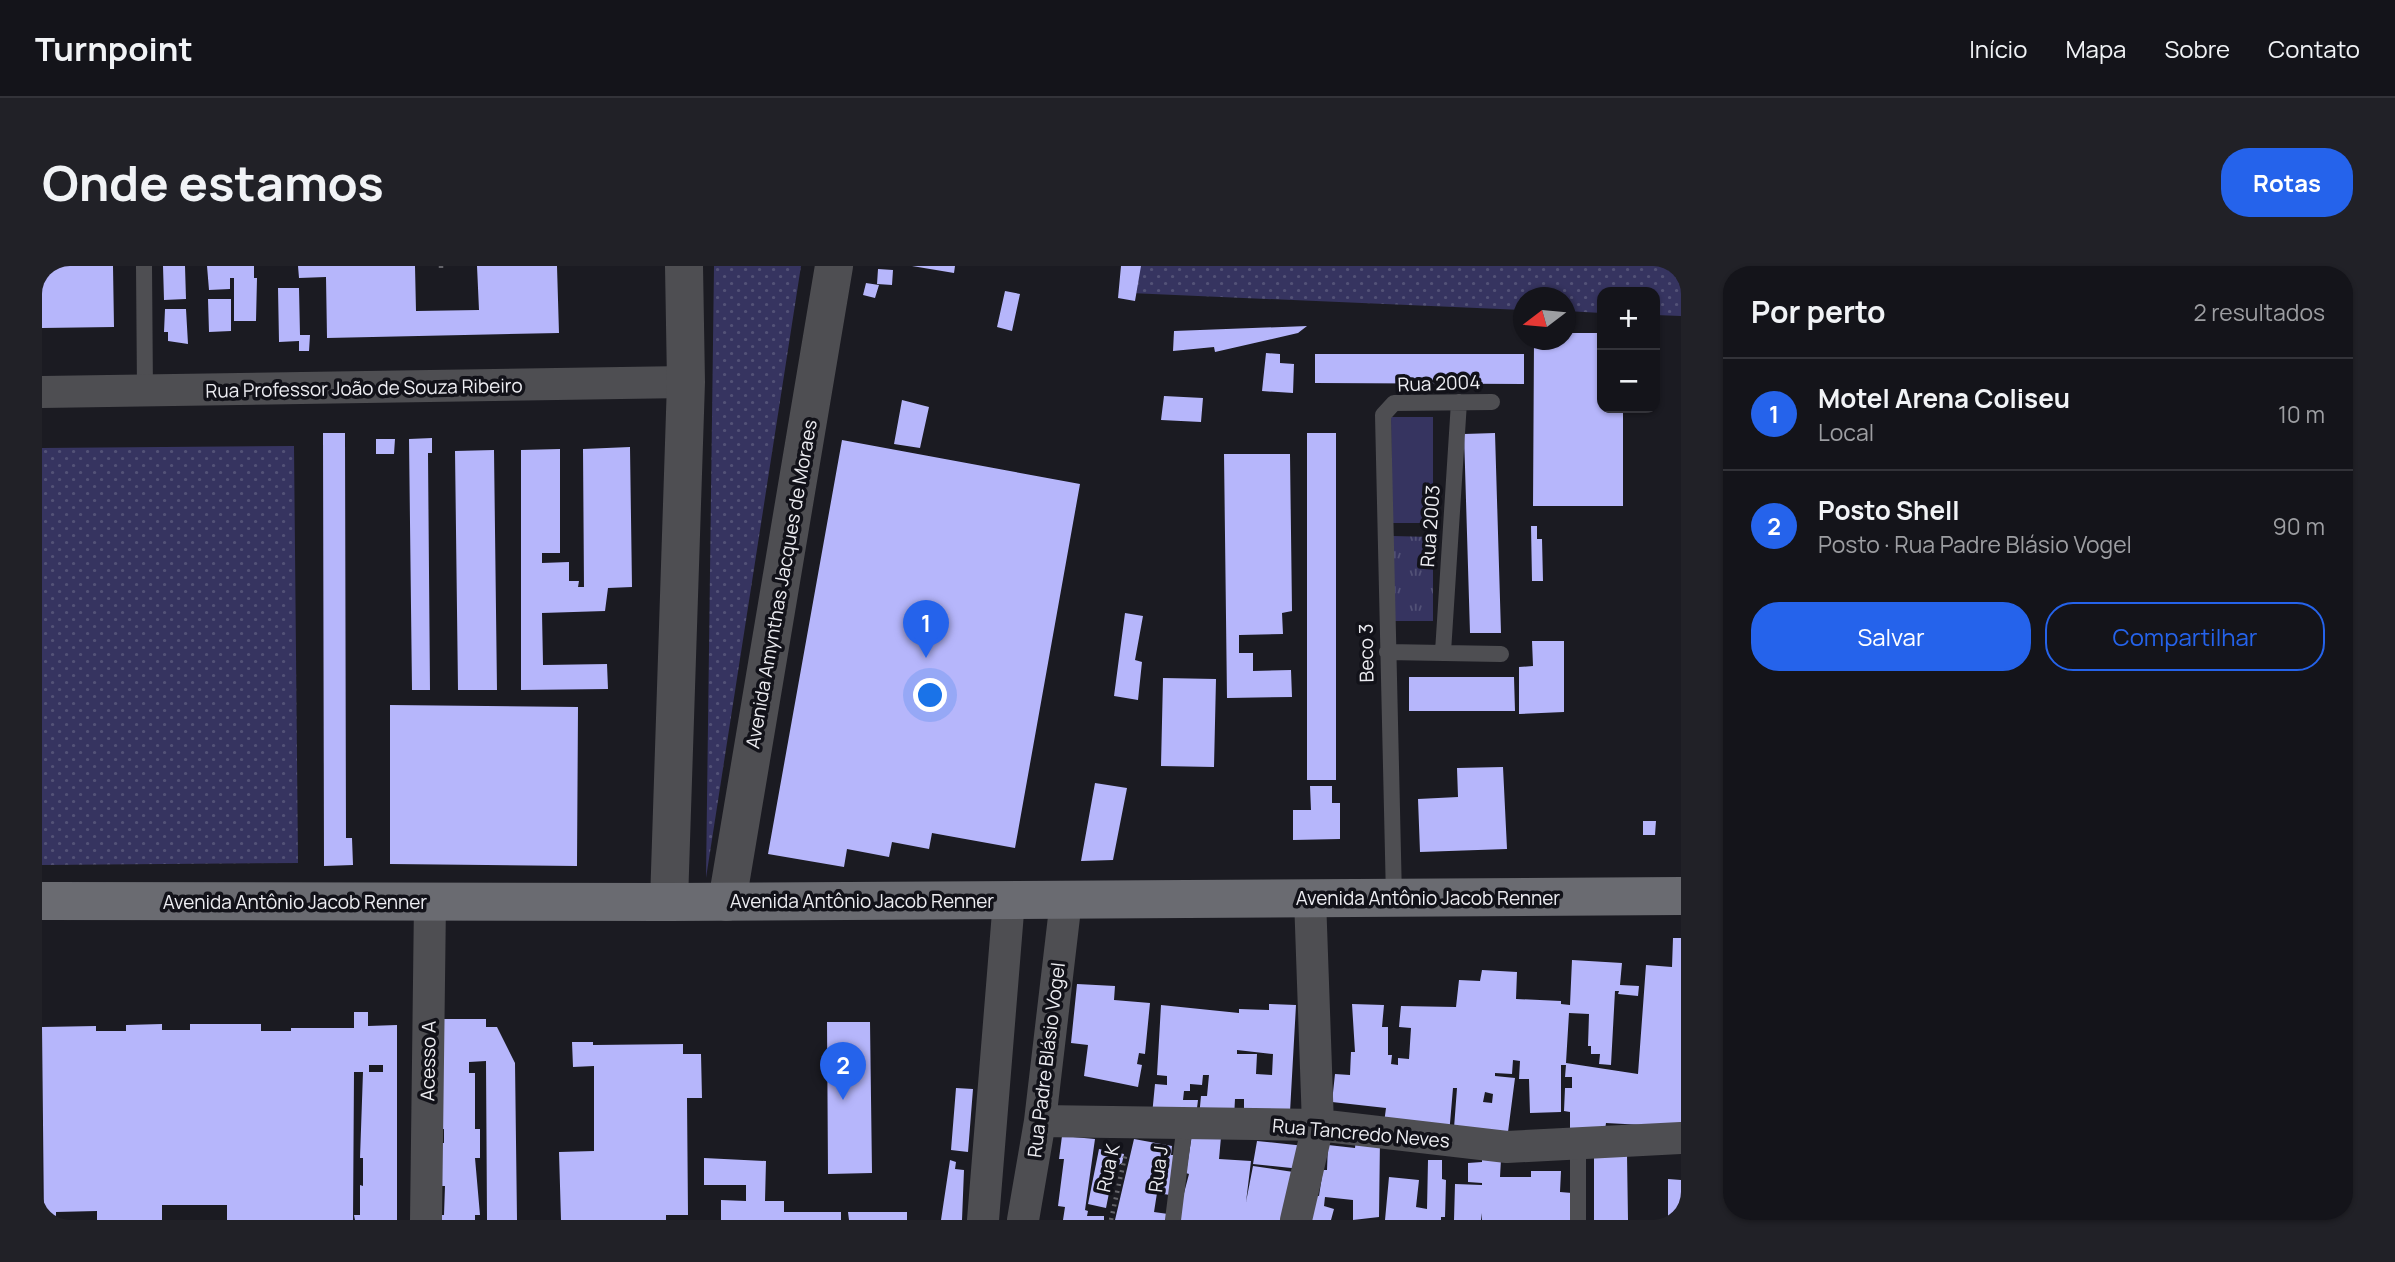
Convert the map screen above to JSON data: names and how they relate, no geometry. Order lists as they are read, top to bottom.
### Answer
{
  "streets": {
    "main road": ["Avenida Antônio Jacob Renner"],
    "street": [
      "Rua Professor João de Souza Ribeiro",
      "Avenida Amynthas Jacques de Moraes",
      "Rua Padre Blásio Vogel",
      "Acesso A",
      "Rua Tancredo Neves"
    ],
    "lane": [
      "Rua 2004",
      "Rua 2003",
      "Beco 3",
      "Rua J"
    ],
    "path": ["Rua K"]
  },
  "crossings": [
    ["Rua 2004", "Rua 2003"],
    ["Rua 2004", "Beco 3"],
    ["Avenida Amynthas Jacques de Moraes", "Avenida Antônio Jacob Renner"],
    ["Beco 3", "Avenida Antônio Jacob Renner"],
    ["Avenida Antônio Jacob Renner", "Rua Padre Blásio Vogel"],
    ["Avenida Antônio Jacob Renner", "Acesso A"],
    ["Rua Padre Blásio Vogel", "Rua Tancredo Neves"],
    ["Rua Tancredo Neves", "Rua K"],
    ["Rua Tancredo Neves", "Rua J"]
  ],
  "north": "left",
  "page": {
    "header": "Turnpoint",
    "nav": [
      "Início",
      "Mapa",
      "Sobre",
      "Contato"
    ],
    "buttons": [
      "Rotas",
      ["Salvar", "Compartilhar"]
    ],
    "title": "Onde estamos",
    "heading": ["Por perto", "2 resultados"],
    "map_buttons": ["+", "−"],
    "list": [
      {
        "mark": "1",
        "name": "Motel Arena Coliseu",
        "note": "Local",
        "value": "10 m"
      },
      {
        "mark": "2",
        "name": "Posto Shell",
        "note": "Posto · Rua Padre Blásio Vogel",
        "value": "90 m"
      }
    ],
    "pins": ["1", "2"]
  }
}
